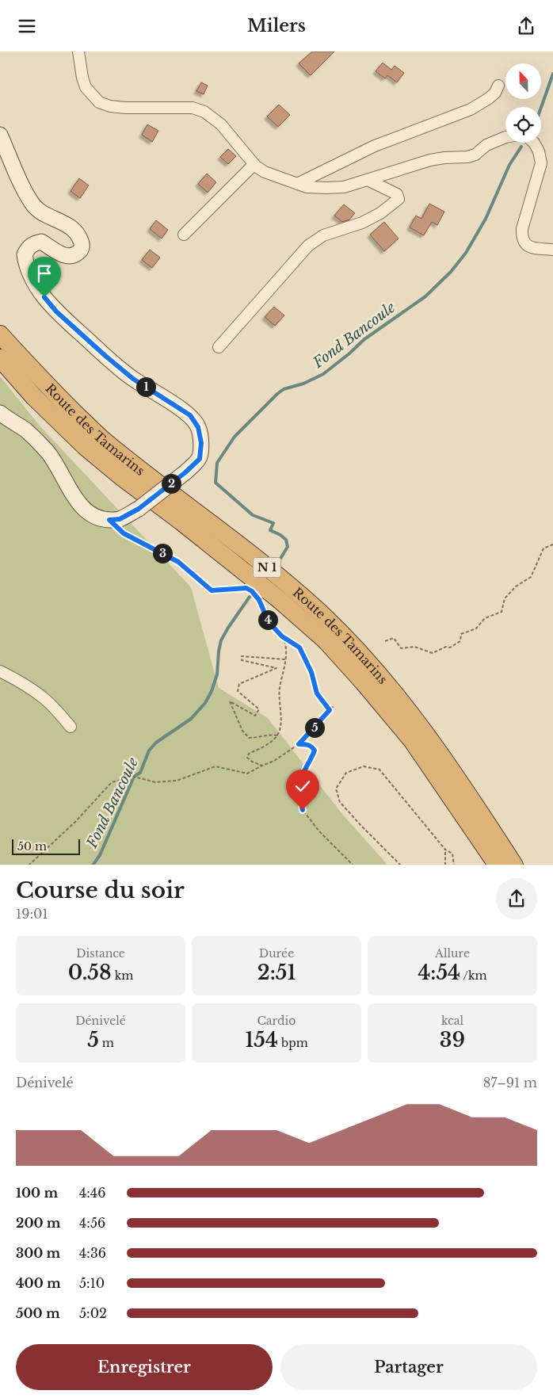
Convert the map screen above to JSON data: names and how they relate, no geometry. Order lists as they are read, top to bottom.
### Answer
{
  "streets": {
    "highway": ["Route des Tamarins", "N 1"]
  },
  "water": ["Fond Bancoule"],
  "scale_bar": "50 m",
  "north": "top",
  "page": {
    "header": "Milers",
    "pins": [
      "1",
      "2",
      "3",
      "4",
      "5"
    ],
    "scale": "50 m",
    "heading": ["Course du soir", "19:01"],
    "stats": [
      ["Distance", "0.58 km"],
      ["Durée", "2:51"],
      ["Allure", "4:54 /km"],
      ["Dénivelé", "5 m"],
      ["Cardio", "154 bpm"],
      ["kcal", "39"]
    ],
    "chart": ["Dénivelé", "87–91 m"],
    "list": [
      {
        "name": "100 m",
        "note": "4:46"
      },
      {
        "name": "200 m",
        "note": "4:56"
      },
      {
        "name": "300 m",
        "note": "4:36"
      },
      {
        "name": "400 m",
        "note": "5:10"
      },
      {
        "name": "500 m",
        "note": "5:02"
      }
    ],
    "buttons": ["Enregistrer", "Partager"]
  }
}
